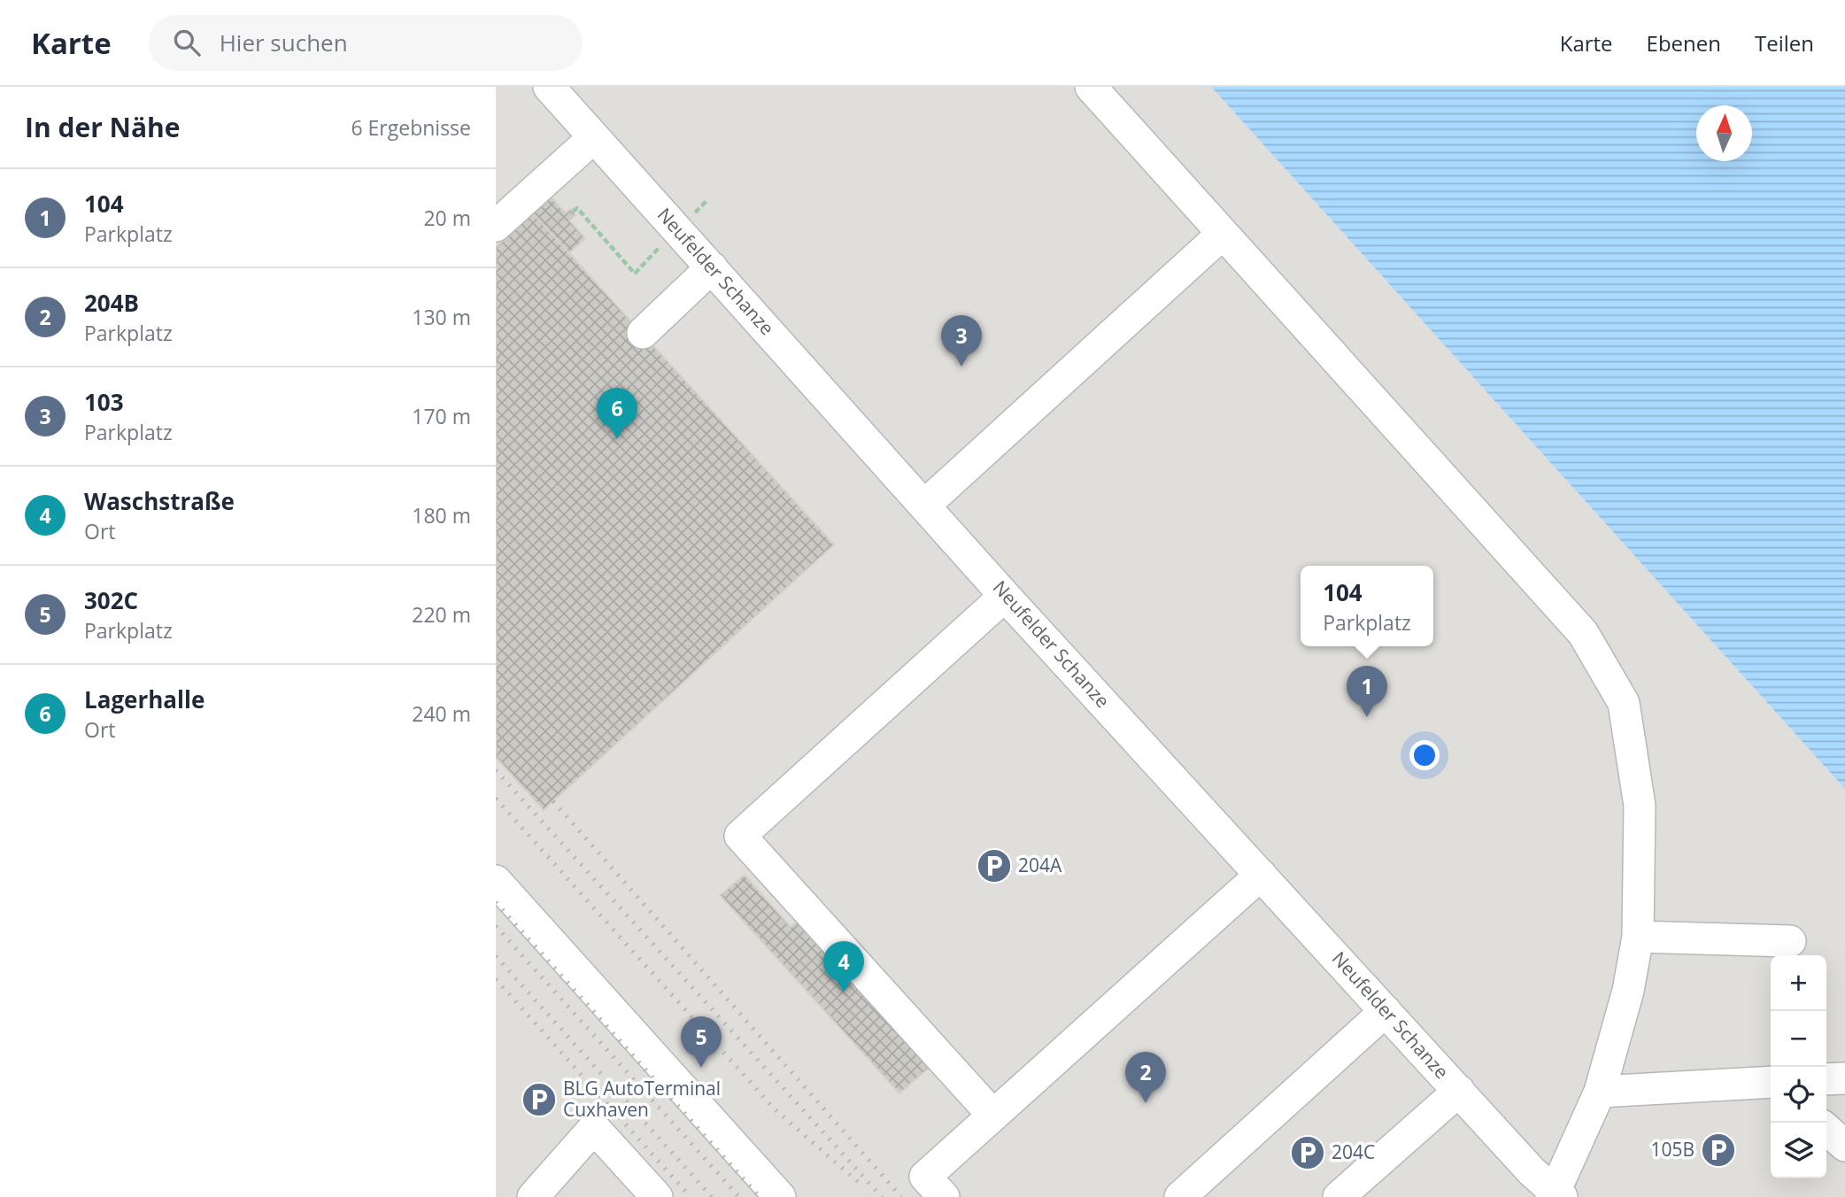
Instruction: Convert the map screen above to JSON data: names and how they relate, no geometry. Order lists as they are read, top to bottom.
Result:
{
  "streets": {
    "lane": ["Neufelder Schanze"]
  },
  "places": {
    "parking": [
      "204A",
      "BLG AutoTerminal Cuxhaven",
      "105B",
      "204C"
    ]
  },
  "north": "top",
  "page": {
    "header": "Karte",
    "search": "Hier suchen",
    "nav": ["Karte", "Ebenen", "Teilen"],
    "heading": ["In der Nähe", "6 Ergebnisse"],
    "list": [
      {
        "mark": "1",
        "name": "104",
        "note": "Parkplatz",
        "value": "20 m"
      },
      {
        "mark": "2",
        "name": "204B",
        "note": "Parkplatz",
        "value": "130 m"
      },
      {
        "mark": "3",
        "name": "103",
        "note": "Parkplatz",
        "value": "170 m"
      },
      {
        "mark": "4",
        "name": "Waschstraße",
        "note": "Ort",
        "value": "180 m"
      },
      {
        "mark": "5",
        "name": "302C",
        "note": "Parkplatz",
        "value": "220 m"
      },
      {
        "mark": "6",
        "name": "Lagerhalle",
        "note": "Ort",
        "value": "240 m"
      }
    ],
    "pins": [
      "3",
      "6",
      "1",
      "4",
      "5",
      "2"
    ],
    "popup": ["104", "Parkplatz"],
    "map_buttons": ["+", "−"]
  }
}
